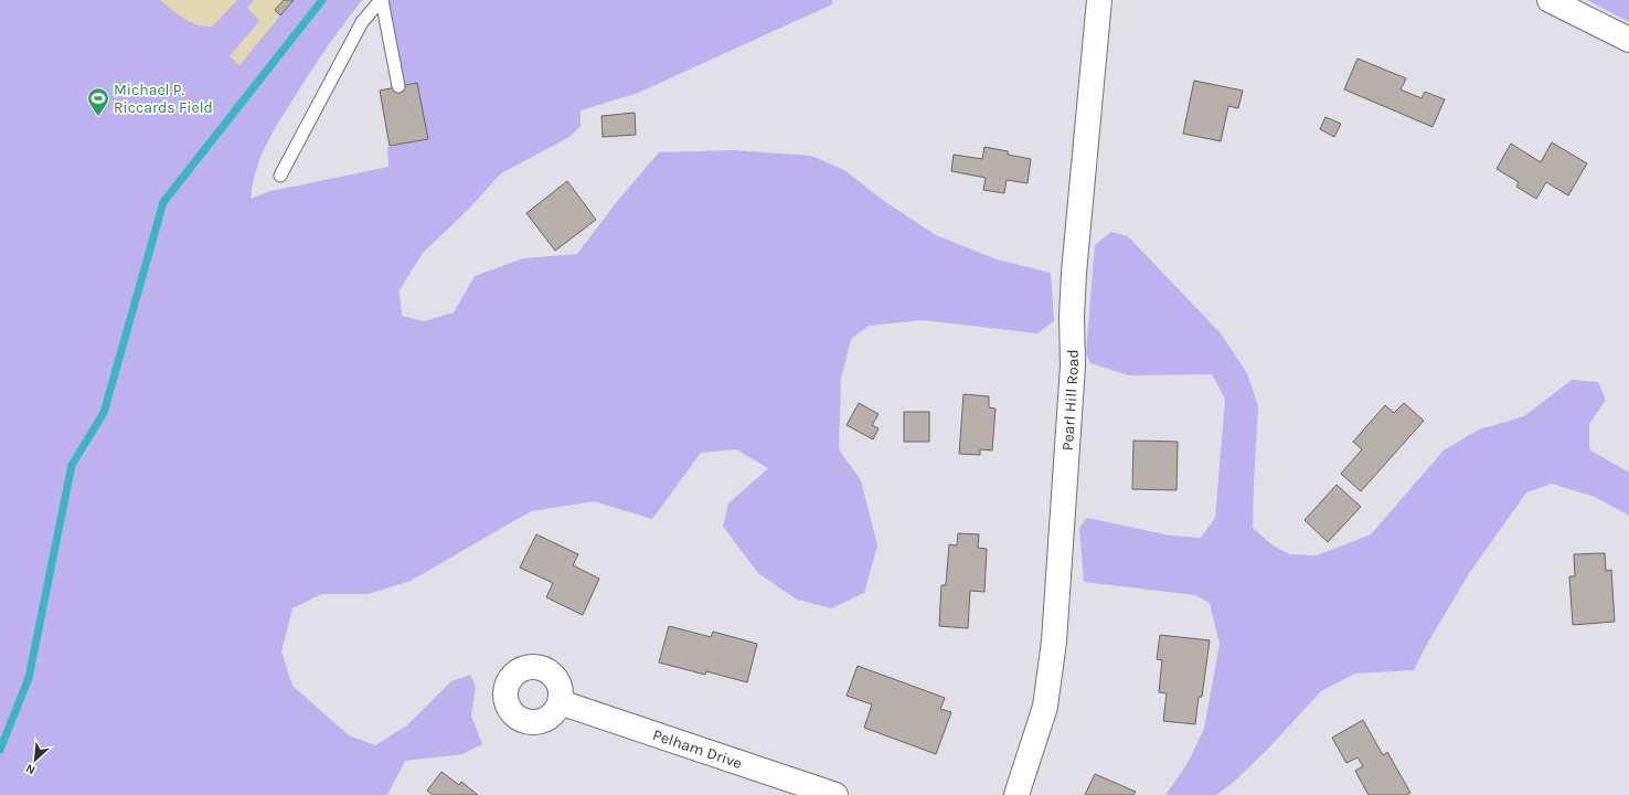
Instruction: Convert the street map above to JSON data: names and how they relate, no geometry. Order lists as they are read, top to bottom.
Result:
{
  "streets": {
    "street": ["Pearl Hill Road", "Pelham Drive"]
  },
  "places": {
    "sports": ["Michael P. Riccards Field"]
  },
  "north": "bottom left"
}
